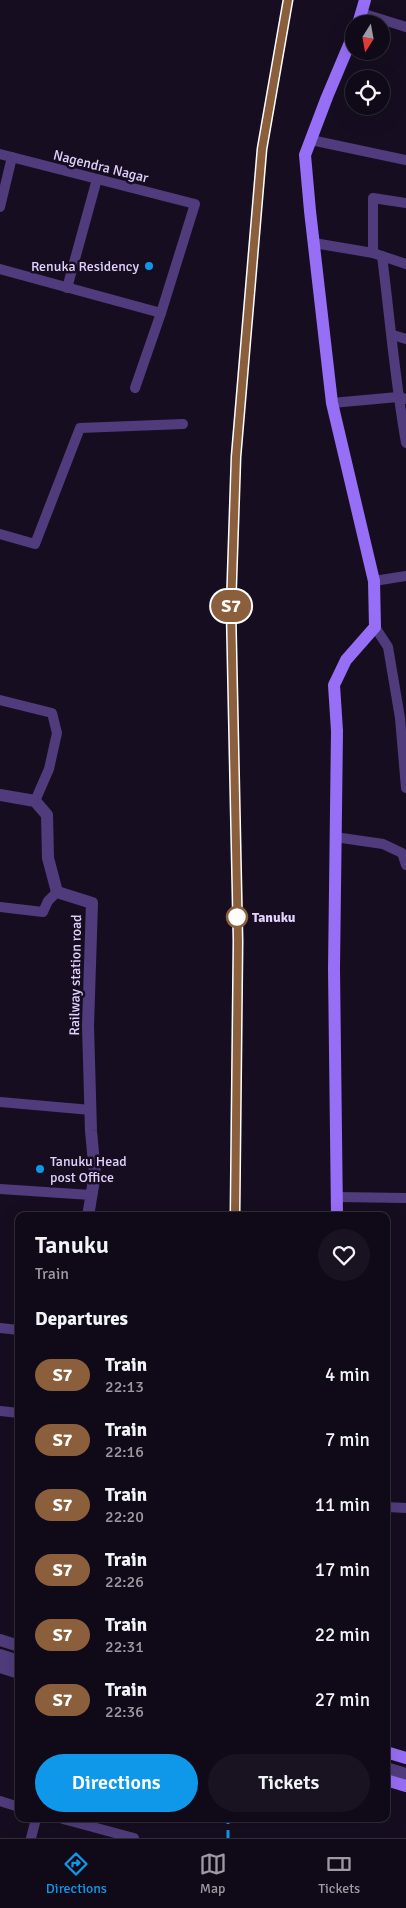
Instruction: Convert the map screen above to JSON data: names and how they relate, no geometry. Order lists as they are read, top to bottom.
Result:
{
  "streets": {
    "street": ["Nagendra Nagar", "Railway station road"]
  },
  "places": ["Renuka Residency", "Tanuku", "Tanuku Head post Office"],
  "north": "bottom",
  "page": {
    "on_map": "S7",
    "heading": [
      ["Tanuku", "Train"],
      "Departures"
    ],
    "list": [
      {
        "mark": "S7",
        "name": "Train",
        "note": "22:13",
        "value": "4 min"
      },
      {
        "mark": "S7",
        "name": "Train",
        "note": "22:16",
        "value": "7 min"
      },
      {
        "mark": "S7",
        "name": "Train",
        "note": "22:20",
        "value": "11 min"
      },
      {
        "mark": "S7",
        "name": "Train",
        "note": "22:26",
        "value": "17 min"
      },
      {
        "mark": "S7",
        "name": "Train",
        "note": "22:31",
        "value": "22 min"
      },
      {
        "mark": "S7",
        "name": "Train",
        "note": "22:36",
        "value": "27 min"
      }
    ],
    "buttons": ["Directions", "Tickets"],
    "tabs": ["Directions", "Map", "Tickets"]
  }
}
